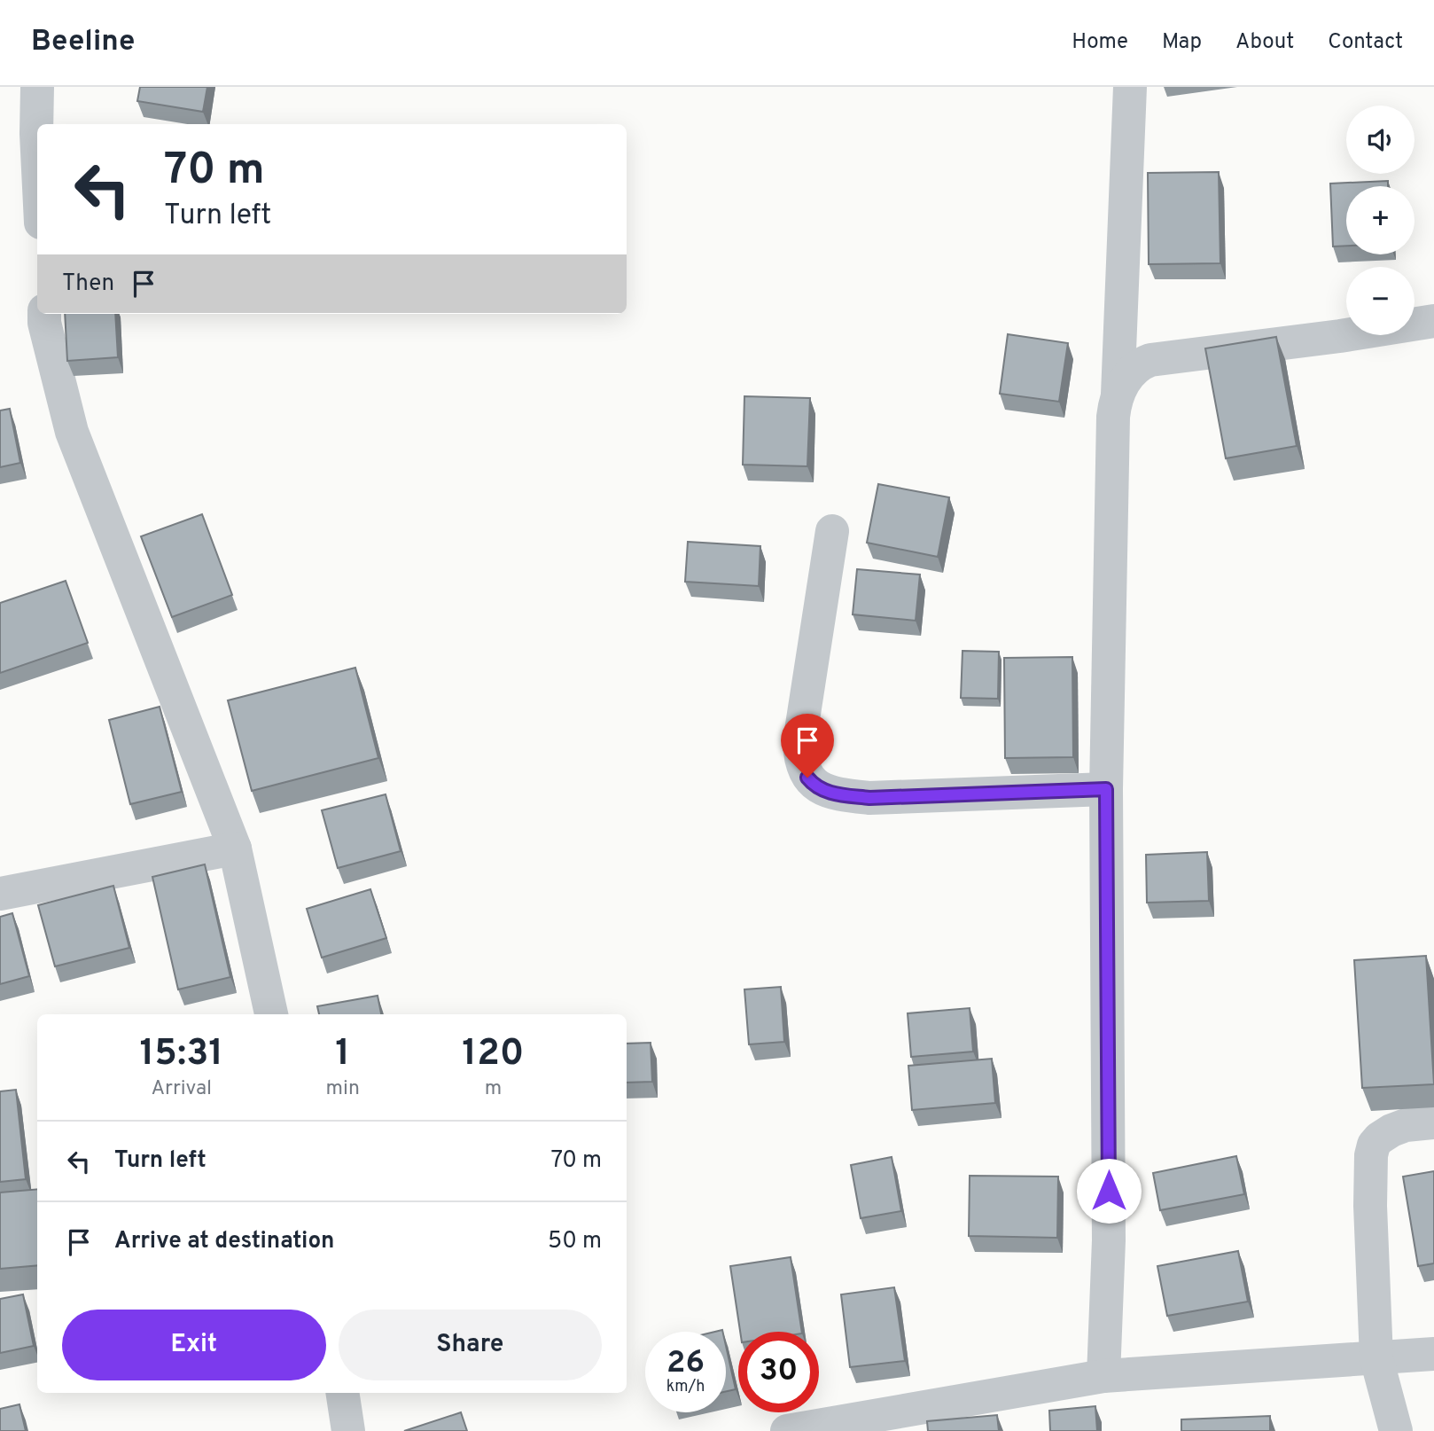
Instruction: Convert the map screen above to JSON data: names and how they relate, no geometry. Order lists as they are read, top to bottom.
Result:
{
  "page": {
    "header": "Beeline",
    "nav": [
      "Home",
      "Map",
      "About",
      "Contact"
    ],
    "map_buttons": ["+", "−"],
    "turn": ["70 m", "Turn left"],
    "then": "Then",
    "eta": [
      "15:31",
      "Arrival",
      "1",
      "min",
      "120",
      "m"
    ],
    "list": [
      {
        "name": "Turn left",
        "value": "70 m"
      },
      {
        "name": "Arrive at destination",
        "value": "50 m"
      }
    ],
    "buttons": ["Exit", "Share"],
    "speed": "26 km/h",
    "limit": "30"
  }
}
